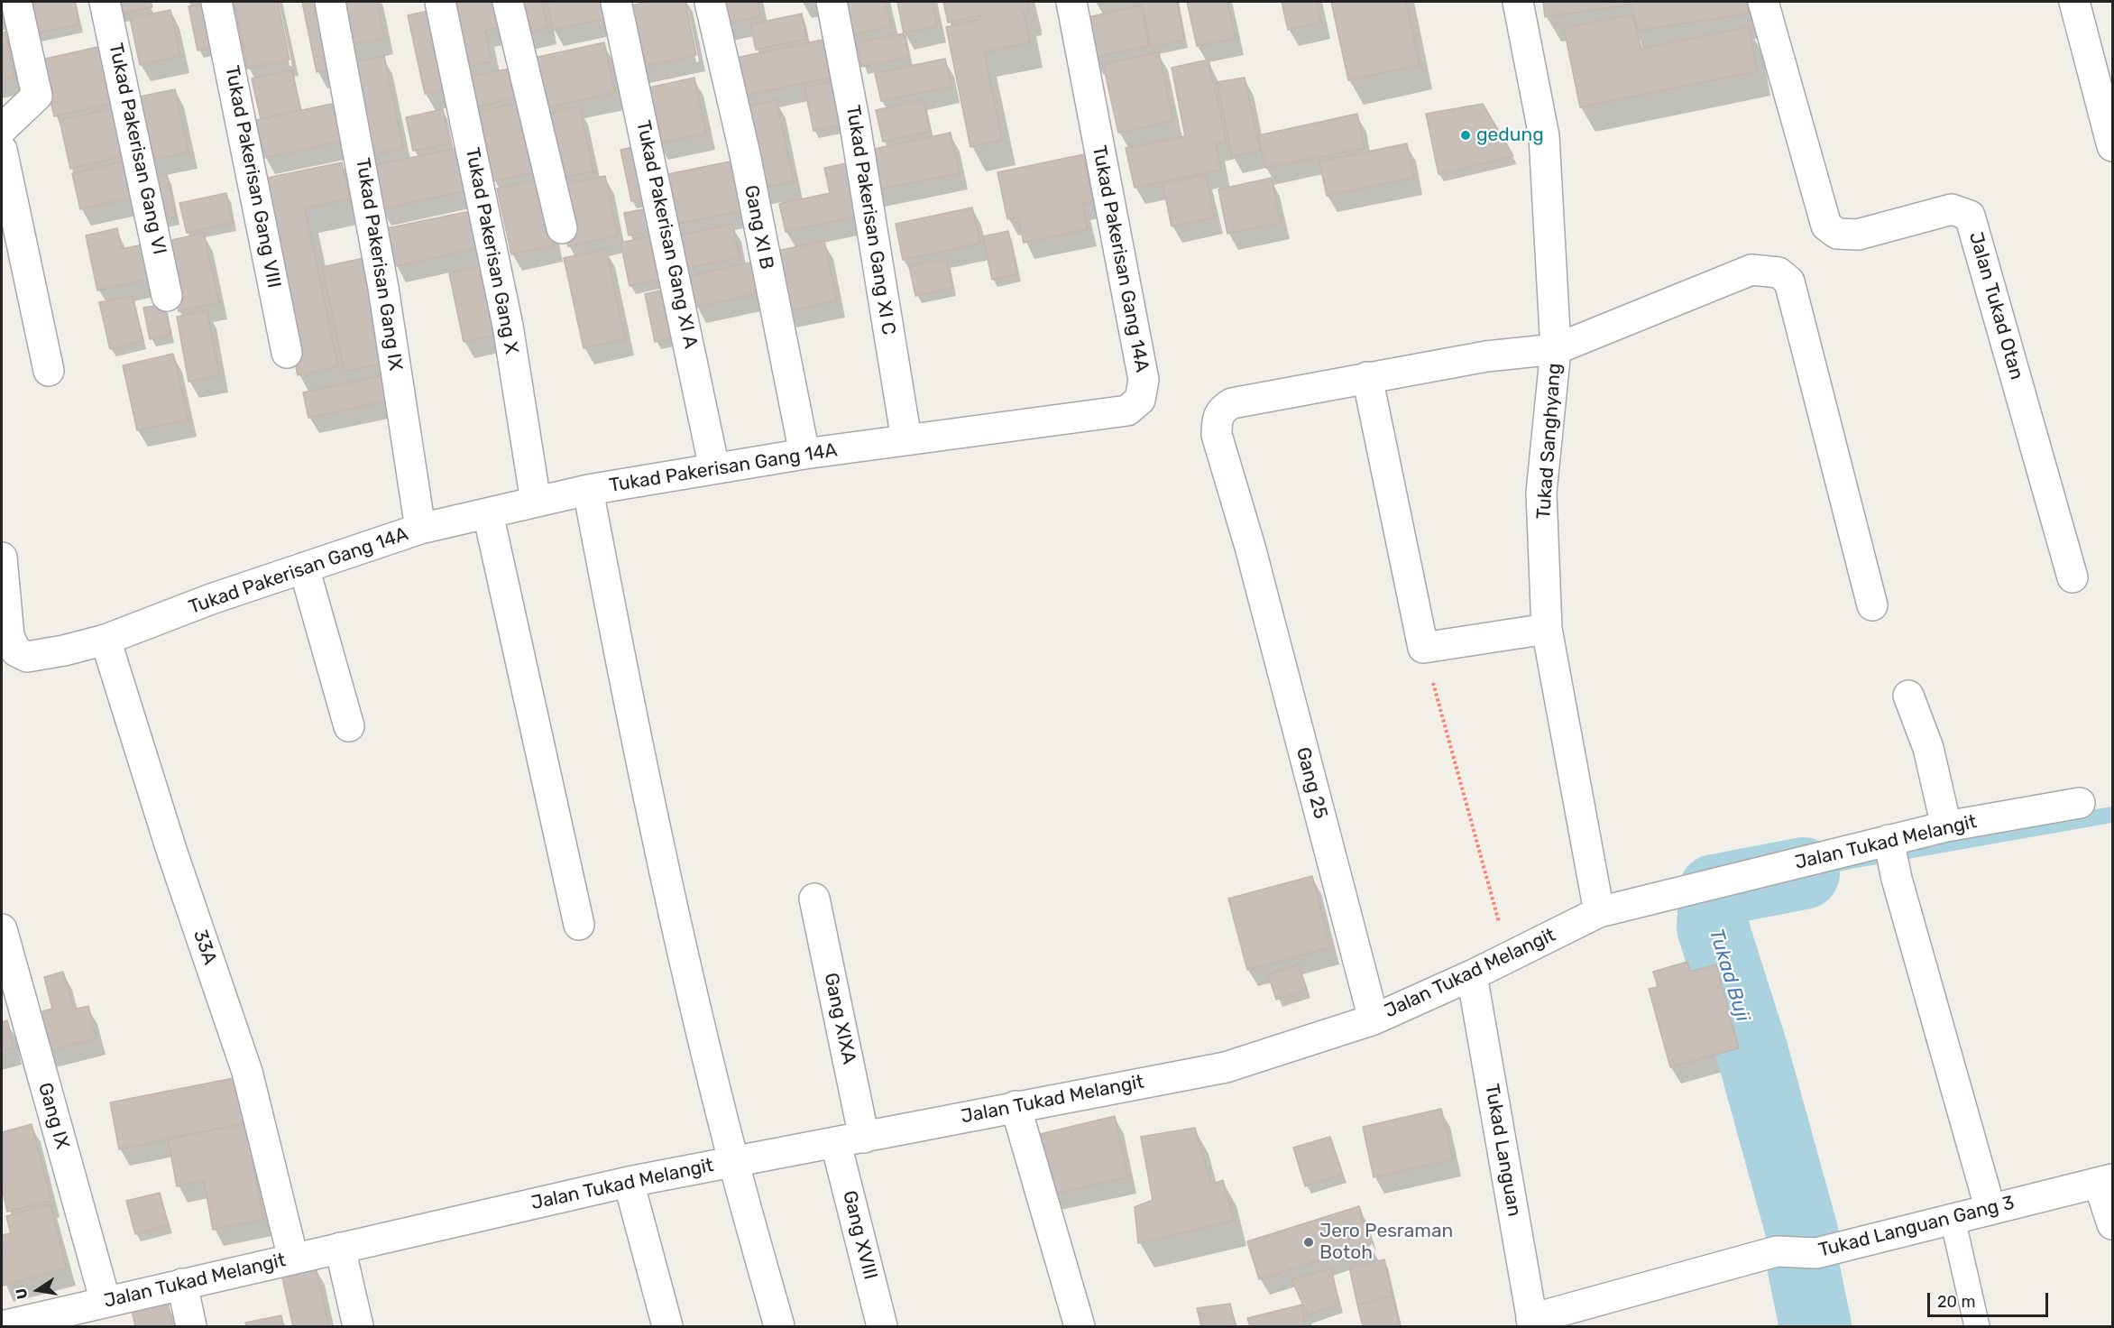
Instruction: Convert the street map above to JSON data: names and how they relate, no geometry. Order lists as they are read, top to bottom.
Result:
{
  "streets": {
    "street": [
      "Tukad Pakerisan Gang VI",
      "Tukad Pakerisan Gang VIII",
      "Tukad Pakerisan Gang XI C",
      "Gang XI B",
      "Tukad Pakerisan Gang XI A",
      "Tukad Pakerisan Gang X",
      "Tukad Pakerisan Gang 14A",
      "Tukad Pakerisan Gang IX",
      "Jalan Tukad Otan",
      "Tukad Sanghyang",
      "Gang 25",
      "Jalan Tukad Melangit",
      "33A",
      "Gang XIXA",
      "Gang IX",
      "Tukad Languan",
      "Tukad Languan Gang 3",
      "Gang XVIII"
    ]
  },
  "crossings": [
    ["Tukad Pakerisan Gang XI C", "Tukad Pakerisan Gang 14A"],
    ["Gang XI B", "Tukad Pakerisan Gang 14A"],
    ["Tukad Pakerisan Gang XI A", "Tukad Pakerisan Gang 14A"],
    ["Tukad Pakerisan Gang X", "Tukad Pakerisan Gang 14A"],
    ["Tukad Pakerisan Gang 14A", "Tukad Pakerisan Gang IX"],
    ["Tukad Pakerisan Gang 14A", "33A"],
    ["Tukad Sanghyang", "Jalan Tukad Melangit"],
    ["Gang 25", "Jalan Tukad Melangit"],
    ["Jalan Tukad Melangit", "33A"],
    ["Jalan Tukad Melangit", "Gang XIXA"],
    ["Jalan Tukad Melangit", "Gang IX"],
    ["Jalan Tukad Melangit", "Tukad Languan"],
    ["Jalan Tukad Melangit", "Gang XVIII"],
    ["Gang XIXA", "Gang XVIII"],
    ["Tukad Languan", "Tukad Languan Gang 3"]
  ],
  "water": ["Tukad Buji"],
  "places": ["gedung", "Jero Pesraman Botoh"],
  "scale_bar": "20 m",
  "north": "left"
}
